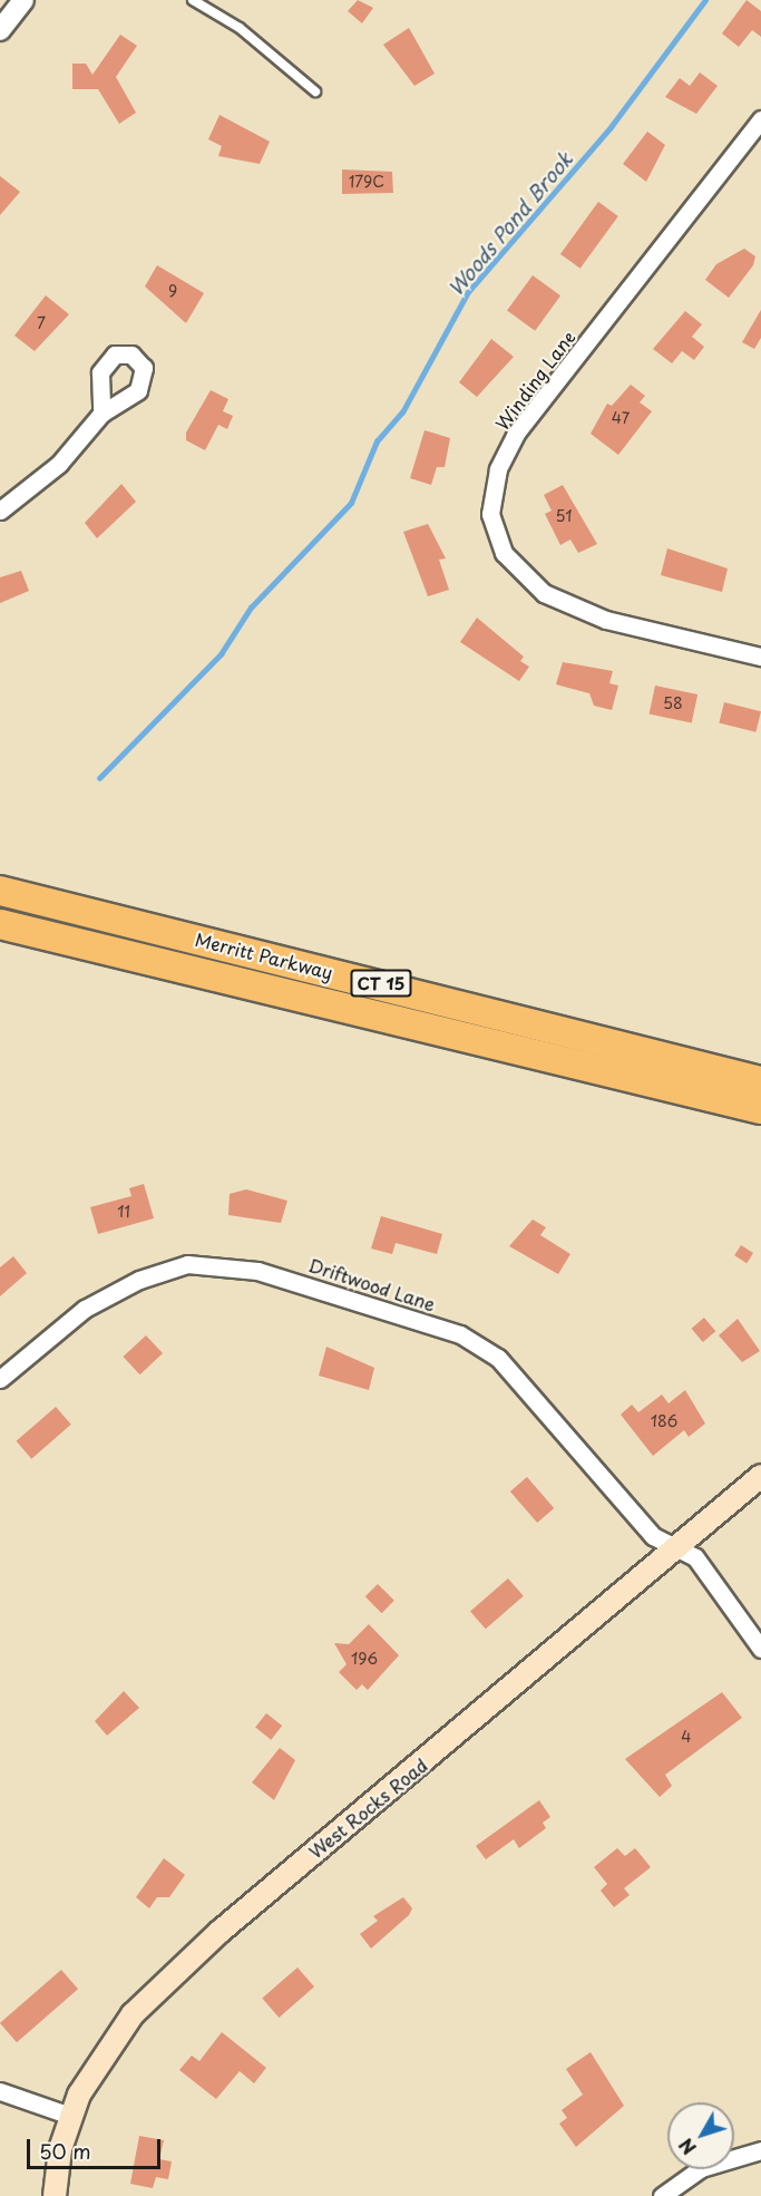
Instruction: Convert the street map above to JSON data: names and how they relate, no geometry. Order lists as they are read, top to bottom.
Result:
{
  "streets": {
    "highway": ["Merritt Parkway", "CT 15"],
    "main road": ["West Rocks Road"],
    "street": ["Winding Lane", "Driftwood Lane"]
  },
  "crossings": [
    ["Driftwood Lane", "West Rocks Road"]
  ],
  "water": ["Woods Pond Brook"],
  "house_numbers": [
    "179C",
    "9",
    "7",
    "47",
    "51",
    "58",
    "11",
    "186",
    "196",
    "4"
  ],
  "scale_bar": "50 m",
  "north": "bottom left"
}
